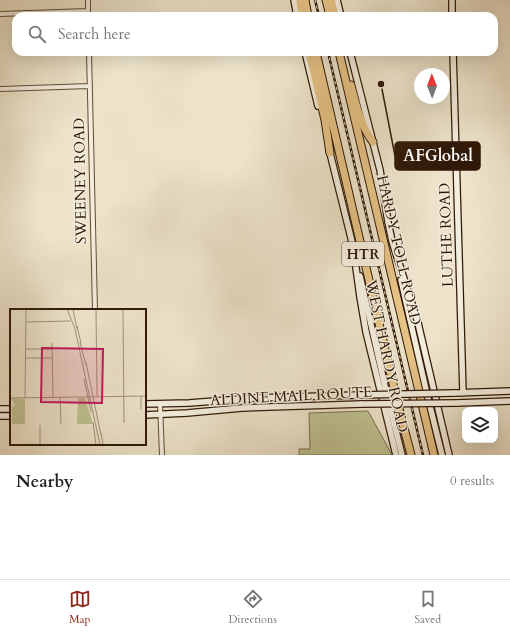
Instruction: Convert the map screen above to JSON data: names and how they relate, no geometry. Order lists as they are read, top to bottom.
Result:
{
  "streets": {
    "highway": ["HARDY TOLL ROAD", "HTR"],
    "main road": ["LUTHE ROAD", "WEST HARDY ROAD", "ALDINE MAIL ROUTE"],
    "street": ["SWEENEY ROAD"]
  },
  "crossings": [
    ["LUTHE ROAD", "ALDINE MAIL ROUTE"]
  ],
  "places": ["AFGlobal"],
  "north": "top",
  "page": {
    "search": "Search here",
    "heading": ["Nearby", "0 results"],
    "nav": ["Map", "Directions", "Saved"]
  }
}
